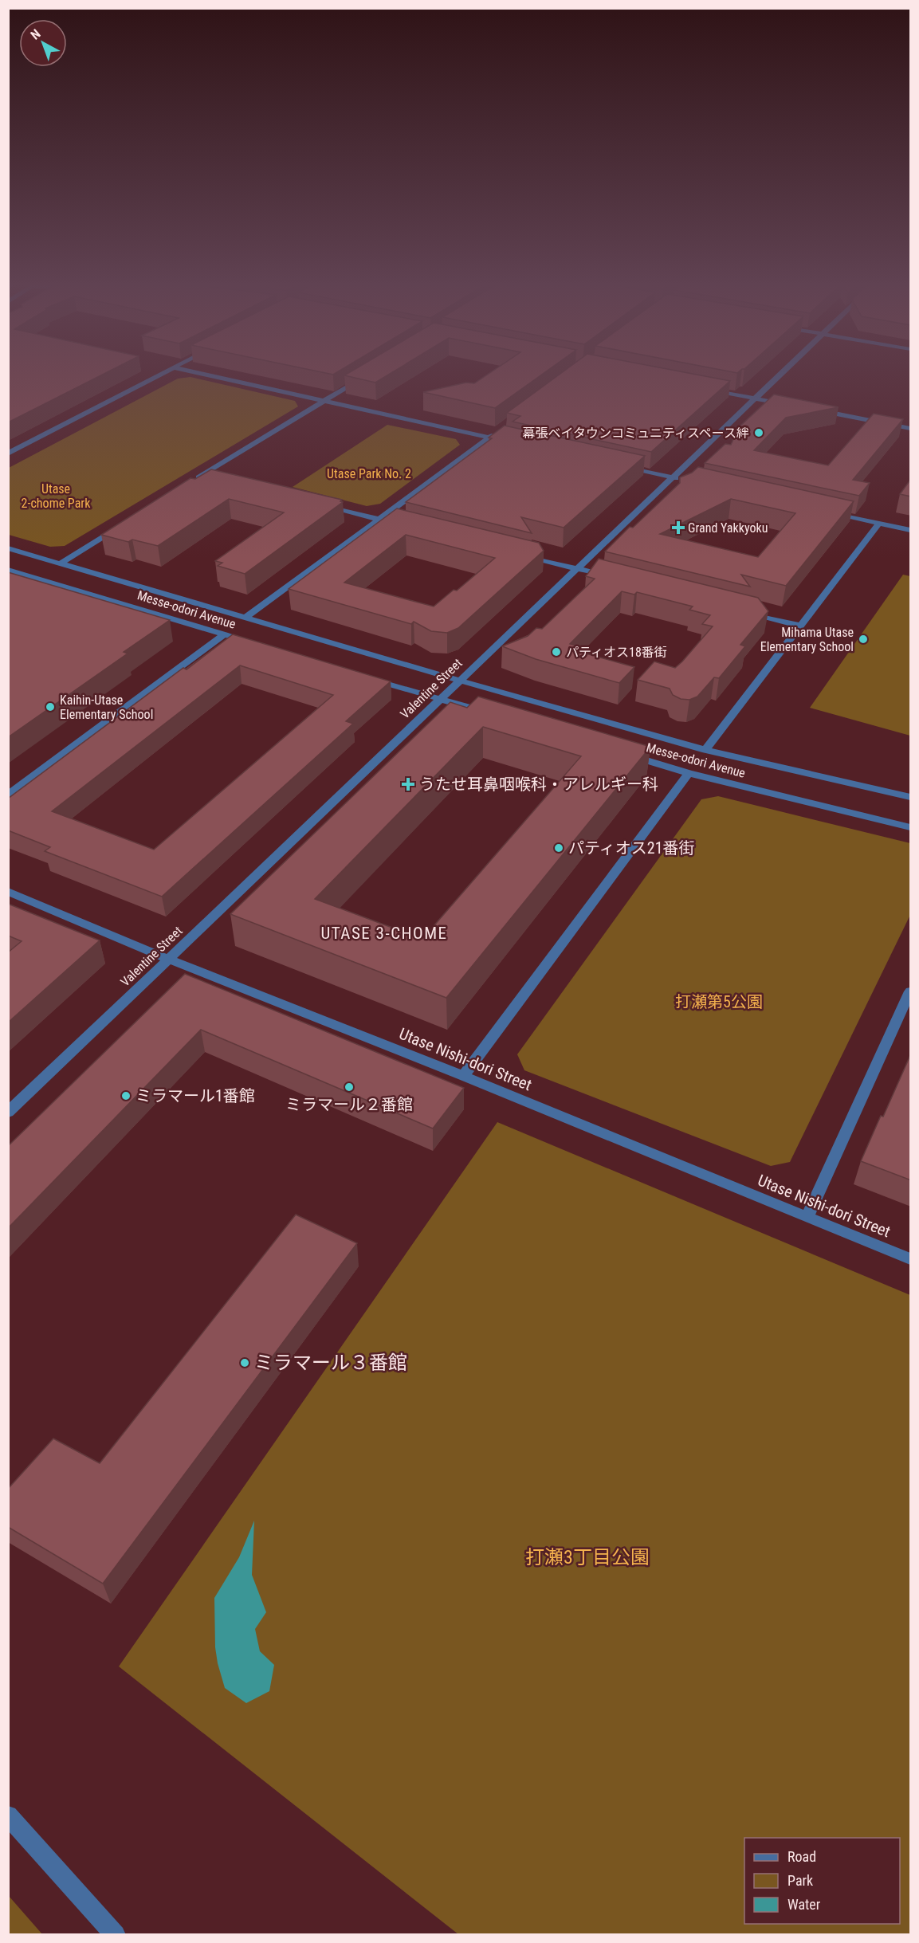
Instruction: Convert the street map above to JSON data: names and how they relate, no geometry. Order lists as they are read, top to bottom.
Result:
{
  "streets": {
    "street": ["Messe-odori Avenue", "Valentine Street", "Utase Nishi-dori Street"]
  },
  "crossings": [
    ["Messe-odori Avenue", "Valentine Street"],
    ["Valentine Street", "Utase Nishi-dori Street"]
  ],
  "districts": ["UTASE 3-CHOME"],
  "parks": [
    "Utase Park No. 2",
    "Utase 2-chome Park",
    "打瀬第5公園",
    "打瀬3丁目公園"
  ],
  "places": {
    "other": [
      "幕張ベイタウンコミュニティスペース絆",
      "Mihama Utase Elementary School",
      "パティオス18番街",
      "Kaihin-Utase Elementary School",
      "パティオス21番街",
      "ミラマール２番館",
      "ミラマール1番館",
      "ミラマール３番館"
    ],
    "health": ["Grand Yakkyoku", "うたせ耳鼻咽喉科・アレルギー科"]
  },
  "legend": ["Road", "Park", "Water"],
  "north": "top left"
}
